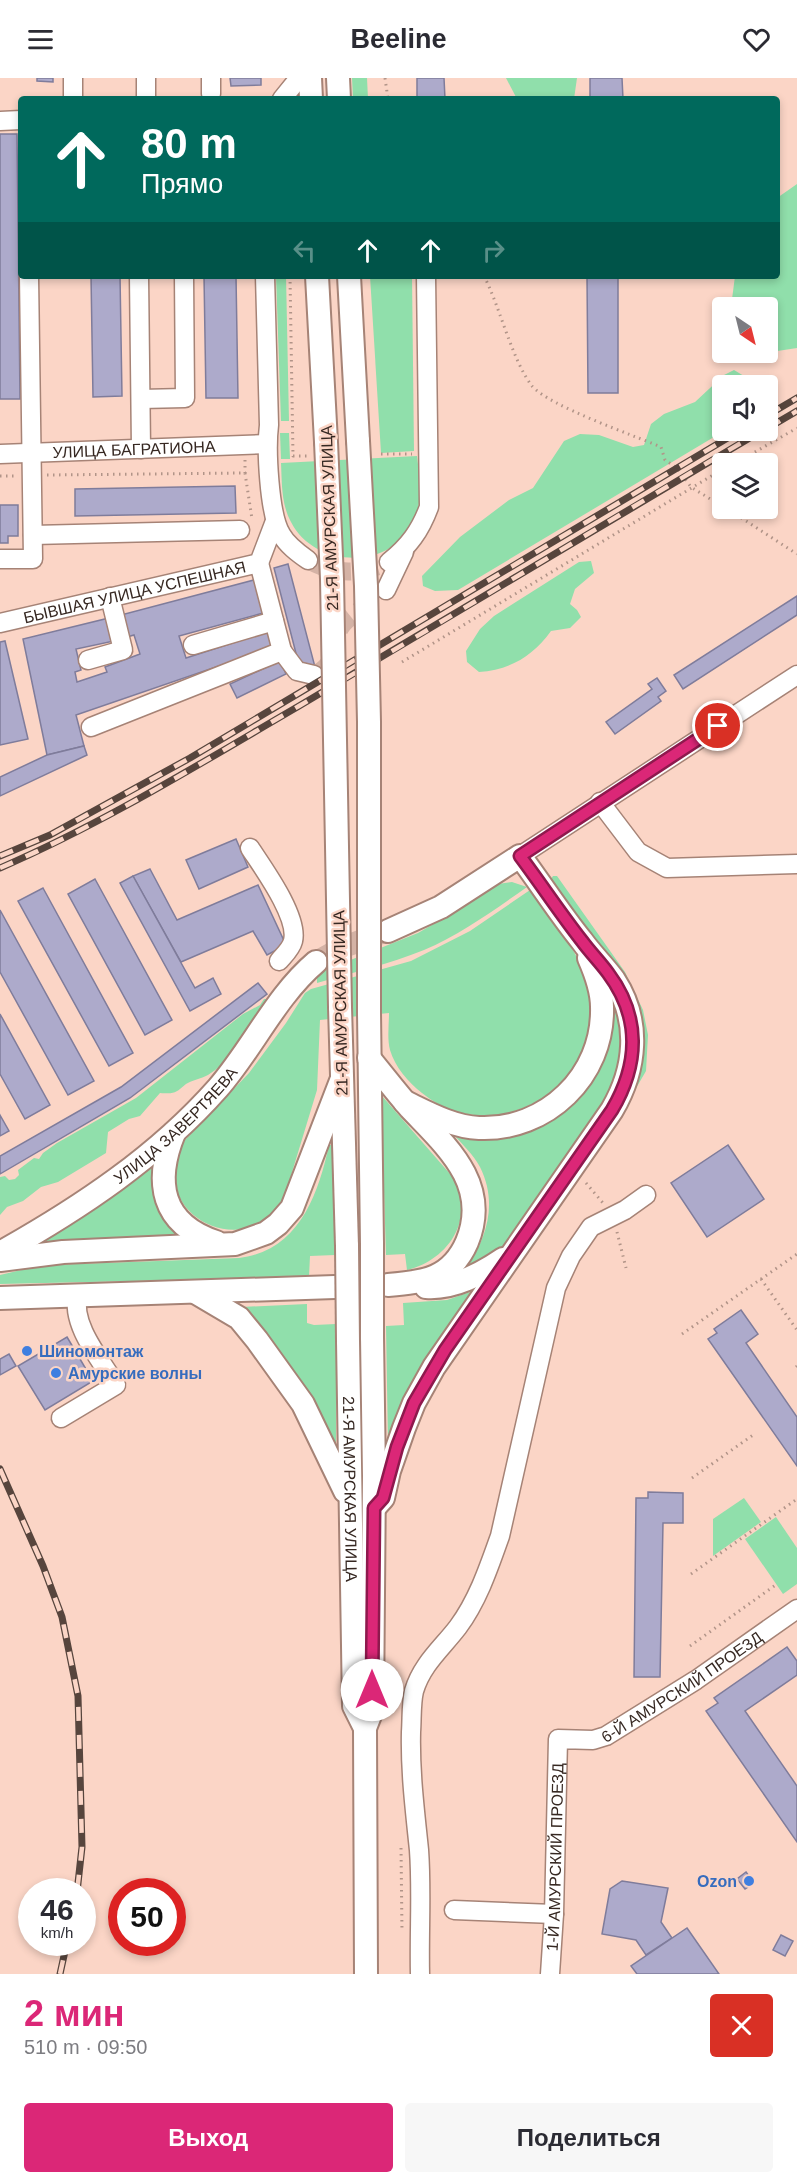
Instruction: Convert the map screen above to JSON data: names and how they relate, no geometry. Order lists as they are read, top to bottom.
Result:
{
  "streets": {
    "main road": ["21-Я АМУРСКАЯ УЛИЦА", "УЛИЦА ЗАВЕРТЯЕВА"],
    "street": [
      "УЛИЦА БАГРАТИОНА",
      "БЫВШАЯ УЛИЦА УСПЕШНАЯ",
      "6-Й АМУРСКИЙ ПРОЕЗД",
      "1-Й АМУРСКИЙ ПРОЕЗД"
    ]
  },
  "crossings": [
    ["6-Й АМУРСКИЙ ПРОЕЗД", "1-Й АМУРСКИЙ ПРОЕЗД"]
  ],
  "places": ["Шиномонтаж", "Амурские волны", "Ozon"],
  "north": "bottom right",
  "page": {
    "header": "Beeline",
    "turn": ["80 m", "Прямо"],
    "speed": "46 km/h",
    "limit": "50",
    "heading": ["2 мин", "510 m · 09:50"],
    "buttons": ["Выход", "Поделиться"]
  }
}
